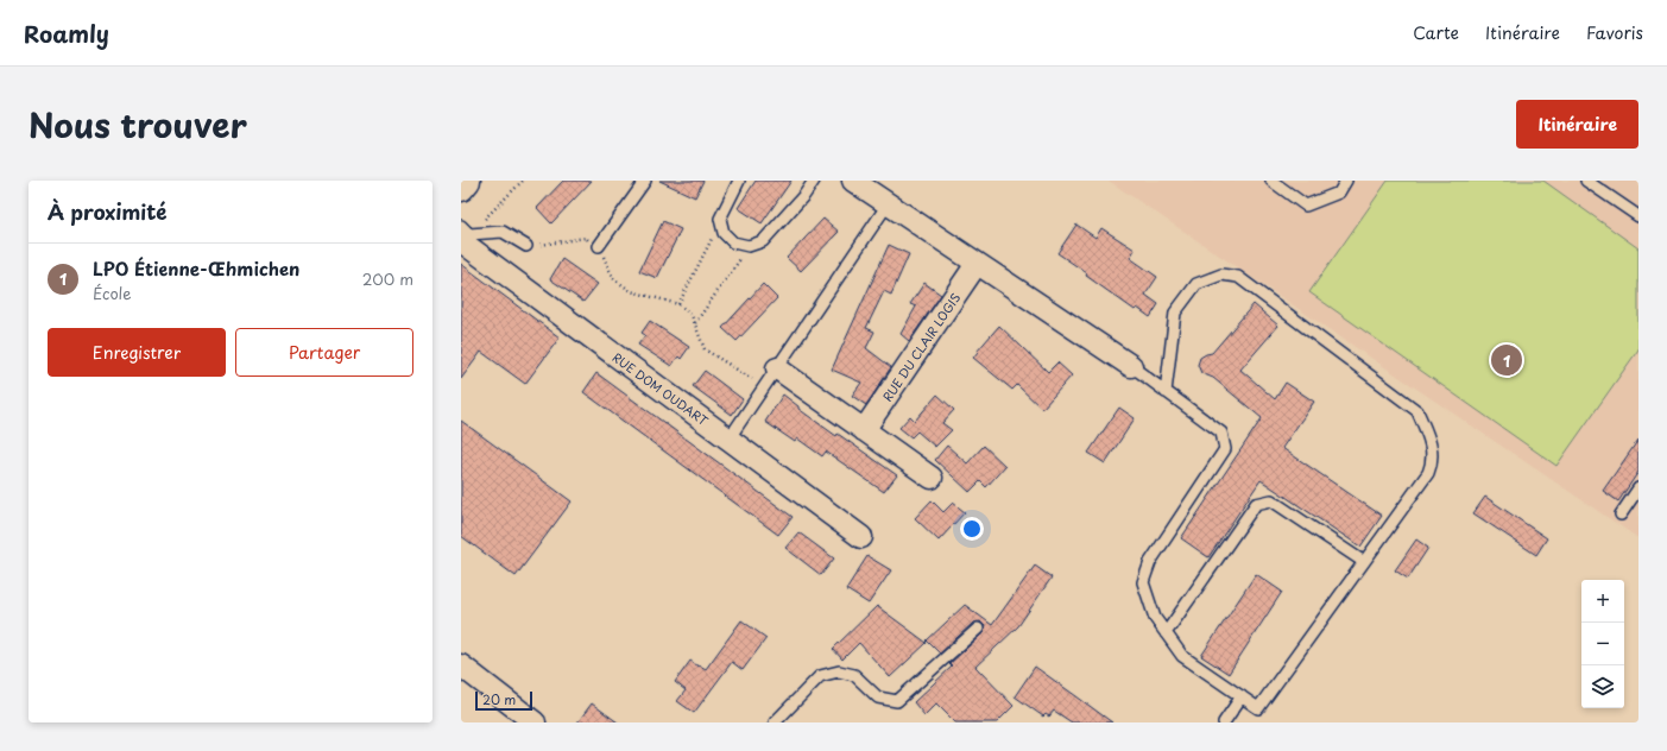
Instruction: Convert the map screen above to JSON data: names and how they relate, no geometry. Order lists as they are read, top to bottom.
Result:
{
  "streets": {
    "street": ["RUE DU CLAIR LOGIS", "RUE DOM OUDART"]
  },
  "scale_bar": "20 m",
  "page": {
    "header": "Roamly",
    "nav": ["Carte", "Itinéraire", "Favoris"],
    "title": "Nous trouver",
    "buttons": [
      "Itinéraire",
      ["Enregistrer", "Partager"]
    ],
    "heading": "À proximité",
    "list": [
      {
        "mark": "1",
        "name": "LPO Étienne-Œhmichen",
        "note": "École",
        "value": "200 m"
      }
    ],
    "pins": "1",
    "map_buttons": ["+", "−"],
    "scale": "20 m"
  }
}
